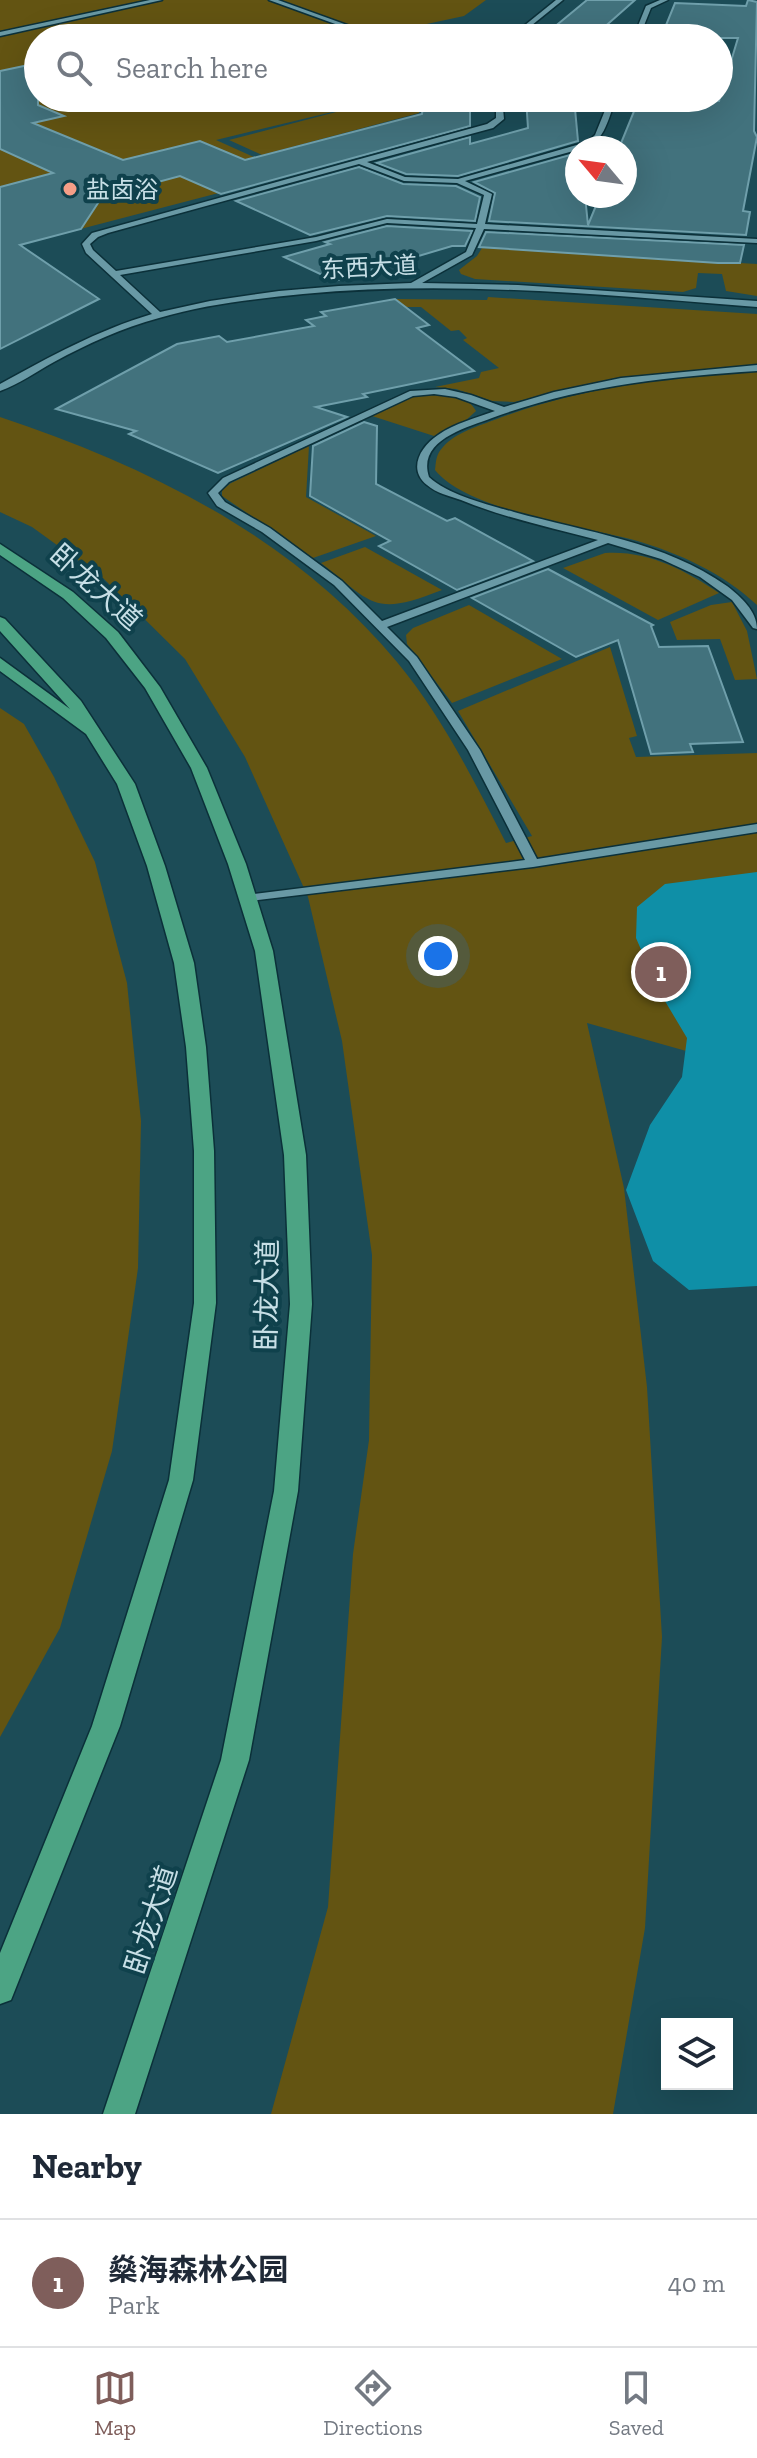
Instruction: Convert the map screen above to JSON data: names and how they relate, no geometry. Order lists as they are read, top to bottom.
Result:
{
  "streets": {
    "main road": ["卧龙大道"],
    "street": ["东西大道"]
  },
  "places": ["盐卤浴"],
  "north": "top left",
  "page": {
    "search": "Search here",
    "pins": "1",
    "heading": "Nearby",
    "list": [
      {
        "mark": "1",
        "name": "燊海森林公园",
        "note": "Park",
        "value": "40 m"
      }
    ],
    "nav": ["Map", "Directions", "Saved"]
  }
}
